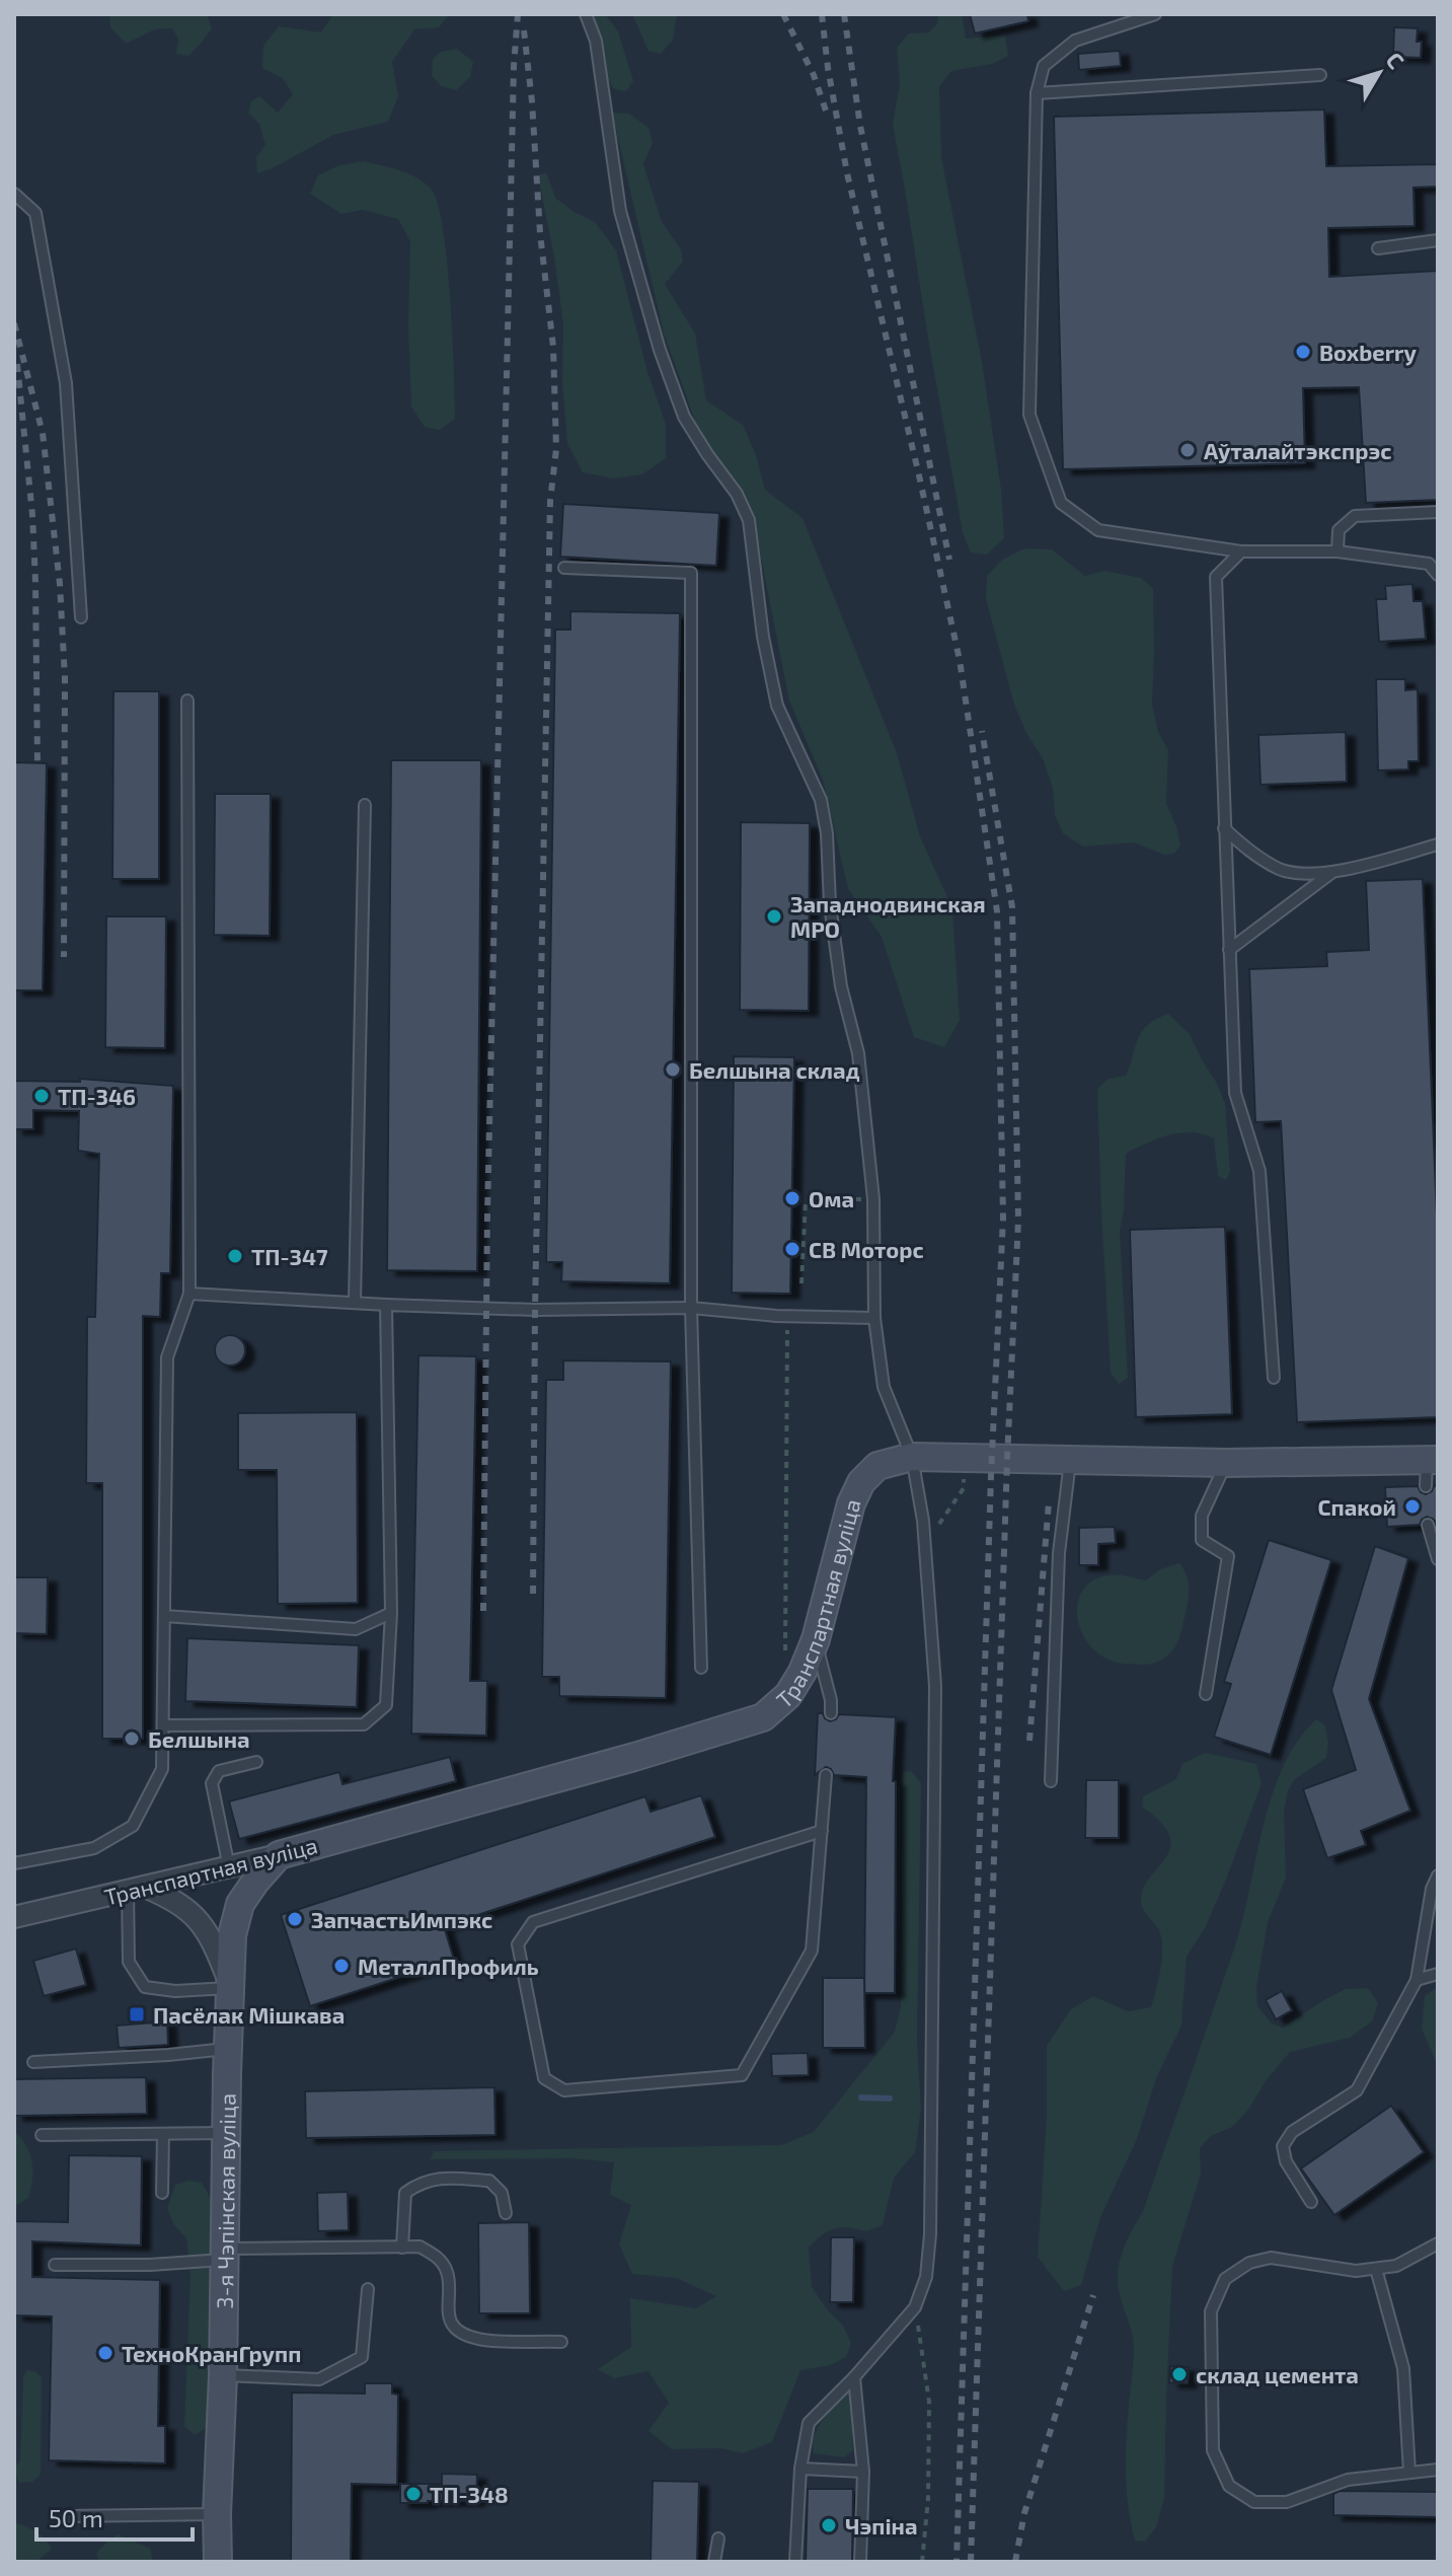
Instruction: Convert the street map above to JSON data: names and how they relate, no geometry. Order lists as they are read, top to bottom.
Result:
{
  "streets": {
    "main road": ["Транспартная вуліца", "3-я Чэпінская вуліца"]
  },
  "crossings": [
    ["Транспартная вуліца", "3-я Чэпінская вуліца"]
  ],
  "places": {
    "other": [
      "Boxberry",
      "Аўталайтэкспрэс",
      "Западнодвинская МРО",
      "Белшына склад",
      "ТП-346",
      "Ома",
      "СВ Моторс",
      "ТП-347",
      "Спакой",
      "Белшына",
      "ЗапчастьИмпэкс",
      "МеталлПрофиль",
      "ТехноКранГрупп",
      "склад цемента",
      "ТП-348",
      "Чэпіна"
    ],
    "transit": ["Пасёлак Мішкава"]
  },
  "scale_bar": "50 m",
  "north": "top right"
}
